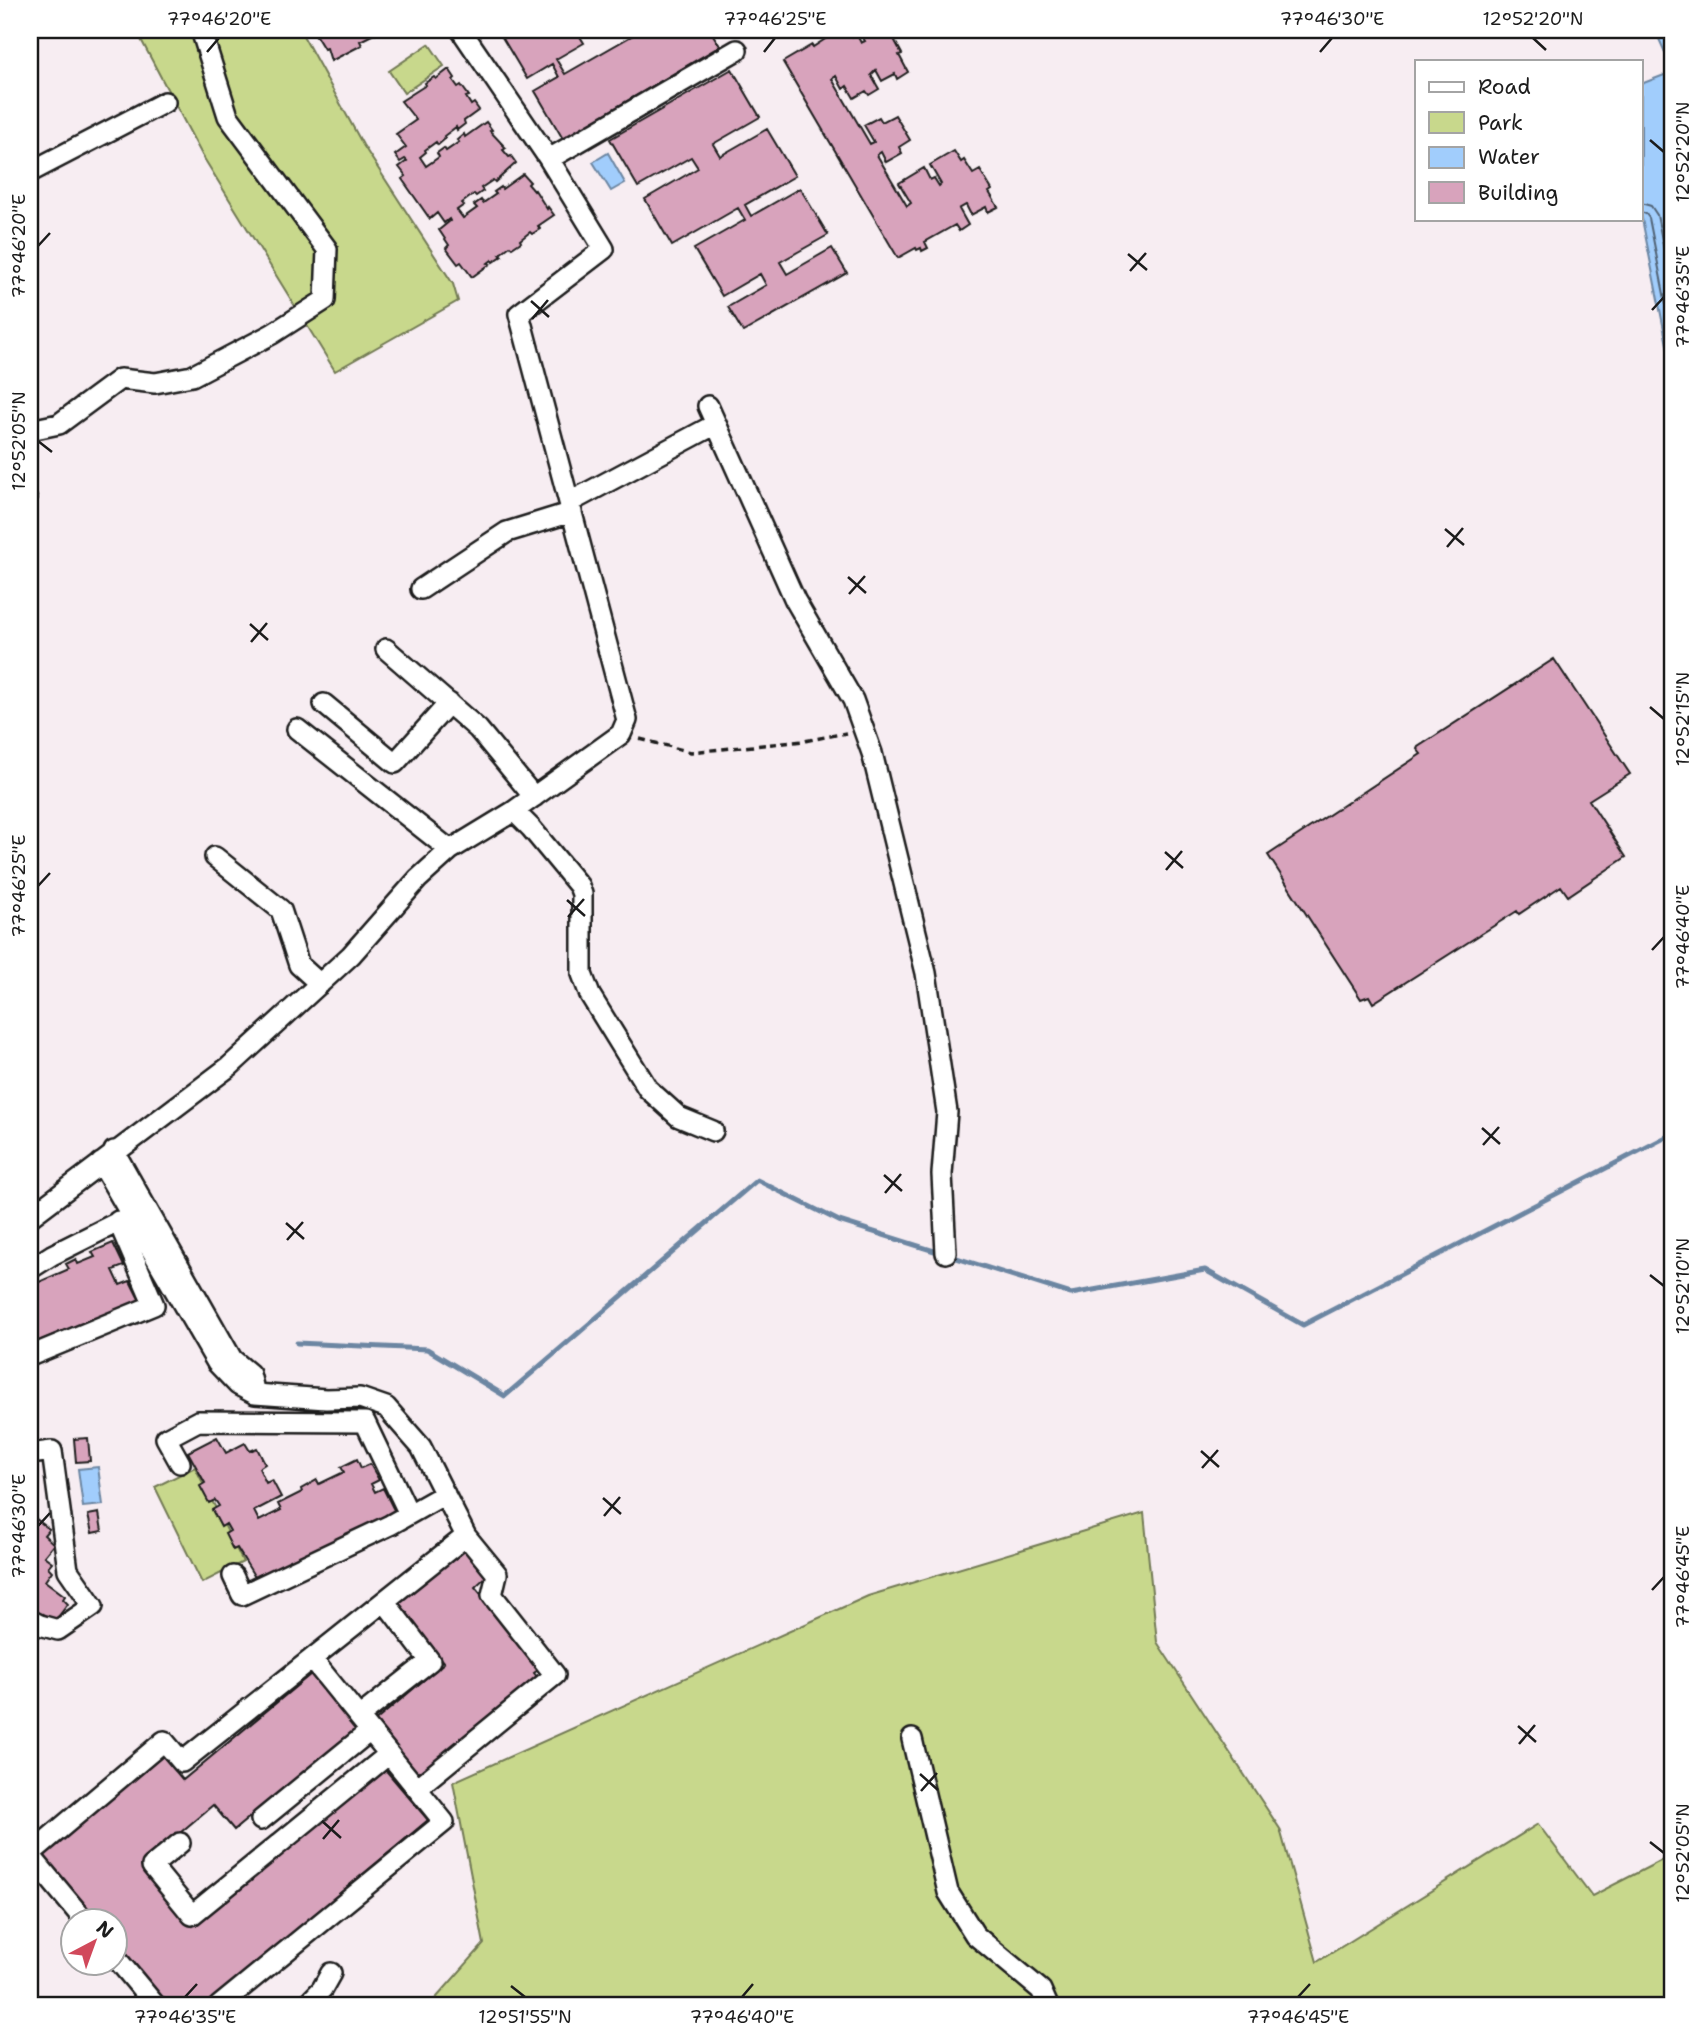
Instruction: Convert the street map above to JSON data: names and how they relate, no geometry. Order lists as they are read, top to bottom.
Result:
{
  "legend": [
    "Road",
    "Park",
    "Water",
    "Building"
  ],
  "north": "top right",
  "coordinates": [
    "77°46'20\"E",
    "77°46'25\"E",
    "77°46'30\"E",
    "12°52'20\"N",
    "77°46'35\"E",
    "12°52'05\"N",
    "12°52'15\"N",
    "77°46'40\"E",
    "12°52'10\"N",
    "77°46'45\"E",
    "12°51'55\"N"
  ]
}
